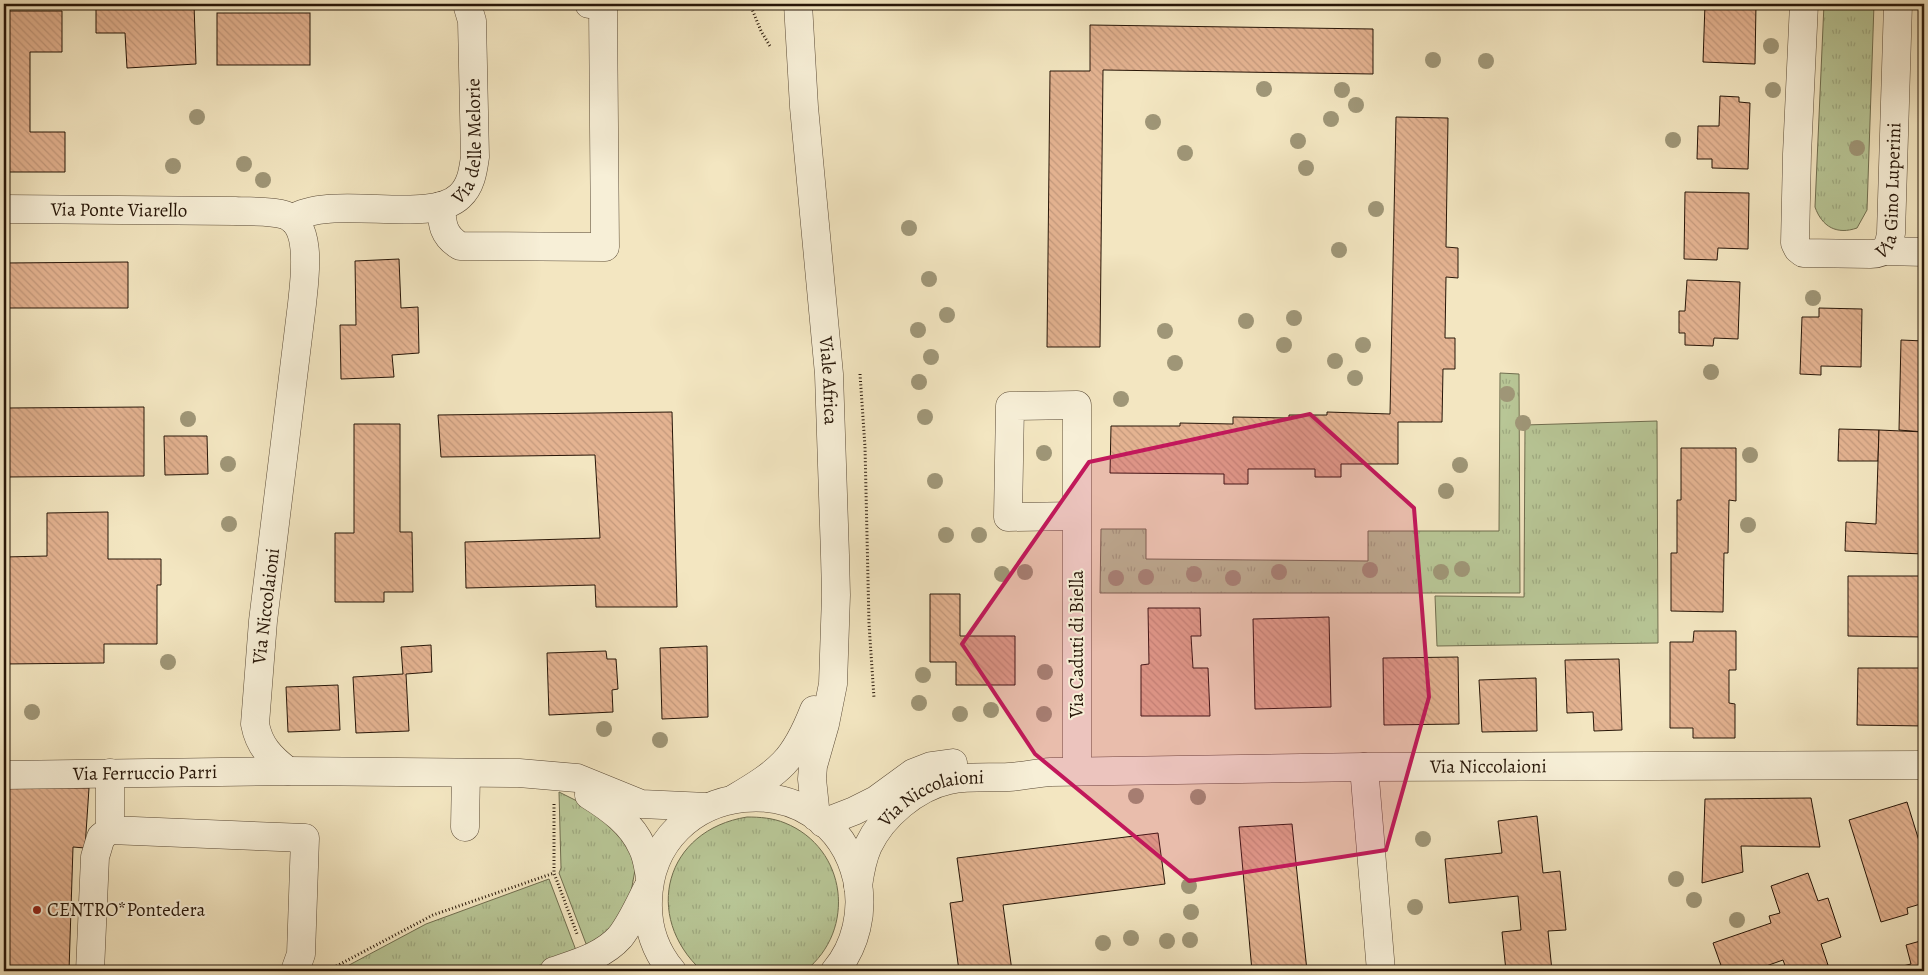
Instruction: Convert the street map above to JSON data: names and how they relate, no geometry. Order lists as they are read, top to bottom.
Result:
{
  "streets": {
    "street": [
      "Via delle Melorie",
      "Via Gino Luperini",
      "Via Ponte Viarello",
      "Viale Africa",
      "Via Niccolaioni",
      "Via Caduti di Biella",
      "Via Ferruccio Parri"
    ]
  },
  "crossings": [
    ["Via delle Melorie", "Via Ponte Viarello"],
    ["Via delle Melorie", "Via Niccolaioni"],
    ["Via Ponte Viarello", "Via Niccolaioni"],
    ["Viale Africa", "Via Niccolaioni"],
    ["Via Niccolaioni", "Via Caduti di Biella"],
    ["Via Niccolaioni", "Via Ferruccio Parri"]
  ],
  "places": ["CENTRO*Pontedera"]
}
